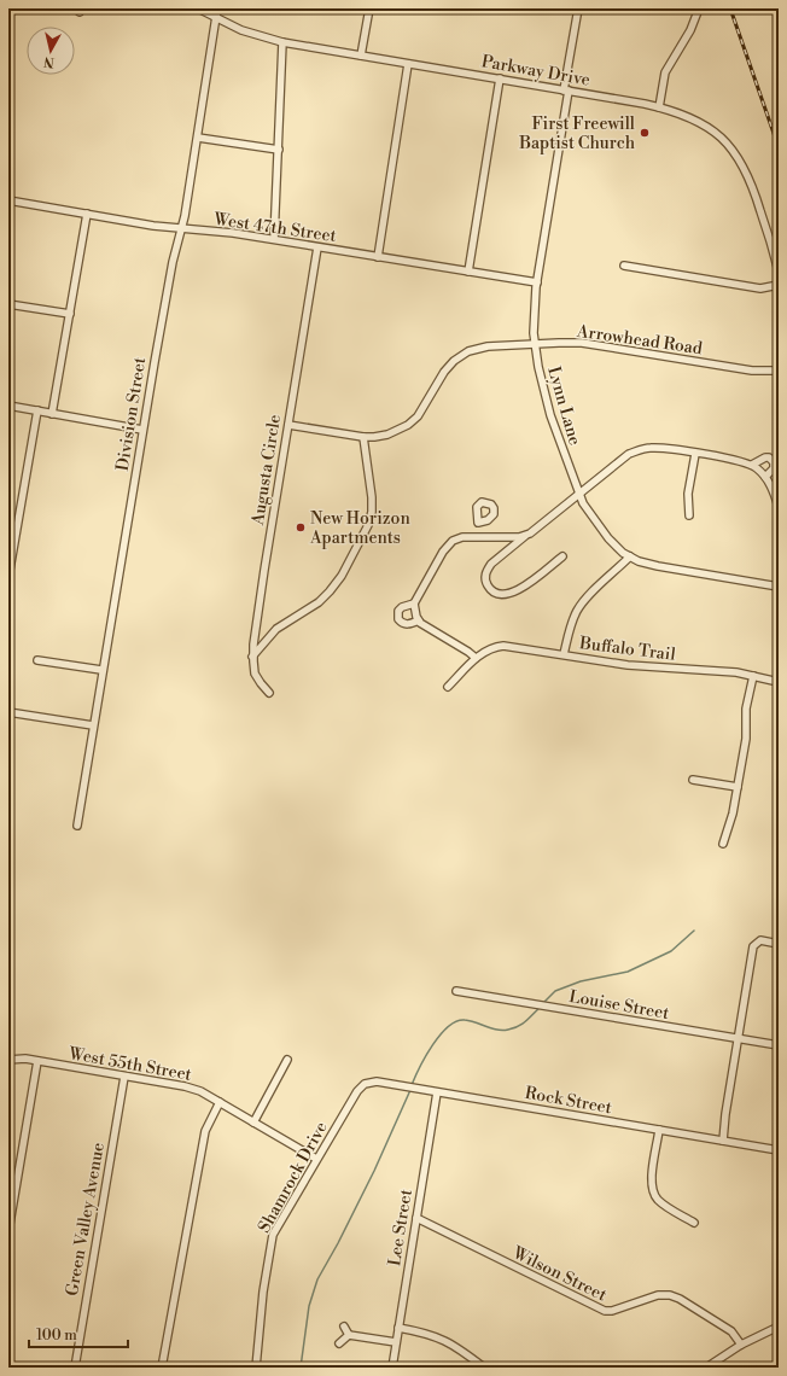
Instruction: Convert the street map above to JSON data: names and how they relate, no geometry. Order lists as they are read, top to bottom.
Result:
{
  "streets": {
    "street": [
      "Parkway Drive",
      "West 47th Street",
      "Arrowhead Road",
      "Lynn Lane",
      "Division Street",
      "Augusta Circle",
      "Buffalo Trail",
      "Louise Street",
      "West 55th Street",
      "Rock Street",
      "Shamrock Drive",
      "Green Valley Avenue",
      "Lee Street",
      "Wilson Street"
    ]
  },
  "crossings": [
    ["Parkway Drive", "Lynn Lane"],
    ["Parkway Drive", "Division Street"],
    ["West 47th Street", "Lynn Lane"],
    ["West 47th Street", "Division Street"],
    ["West 47th Street", "Augusta Circle"],
    ["Arrowhead Road", "Lynn Lane"],
    ["Arrowhead Road", "Augusta Circle"],
    ["West 55th Street", "Shamrock Drive"],
    ["West 55th Street", "Green Valley Avenue"],
    ["Rock Street", "Shamrock Drive"],
    ["Rock Street", "Lee Street"],
    ["Lee Street", "Wilson Street"]
  ],
  "places": ["First Freewill Baptist Church", "New Horizon Apartments"],
  "scale_bar": "100 m",
  "north": "bottom"
}
